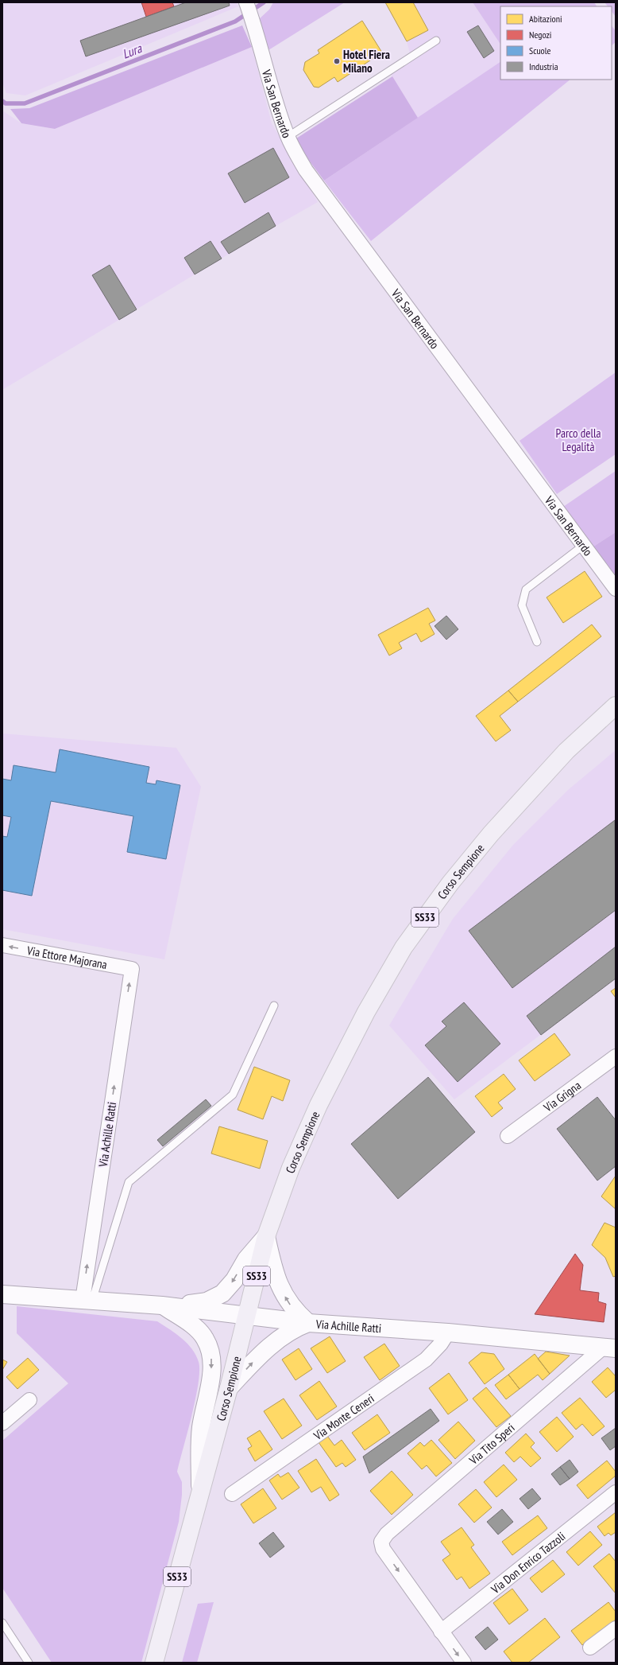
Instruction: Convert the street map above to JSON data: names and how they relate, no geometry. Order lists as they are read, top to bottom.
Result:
{
  "streets": {
    "main road": ["Corso Sempione", "SS33"],
    "street": [
      "Via San Bernardo",
      "Via Ettore Majorana",
      "Via Grigna",
      "Via Achille Ratti",
      "Via Monte Ceneri",
      "Via Tito Speri",
      "Via Don Enrico Tazzoli"
    ]
  },
  "crossings": [
    ["Corso Sempione", "Via Achille Ratti"],
    ["Via Ettore Majorana", "Via Achille Ratti"],
    ["Via Achille Ratti", "Via Monte Ceneri"],
    ["Via Achille Ratti", "Via Tito Speri"],
    ["Via Tito Speri", "Via Don Enrico Tazzoli"]
  ],
  "one_way": ["Via Ettore Majorana", "Via Achille Ratti", "Via Tito Speri"],
  "water": ["Lura"],
  "parks": ["Parco della Legalità"],
  "places": ["Hotel Fiera Milano"],
  "legend": [
    "Abitazioni",
    "Negozi",
    "Scuole",
    "Industria"
  ]
}
